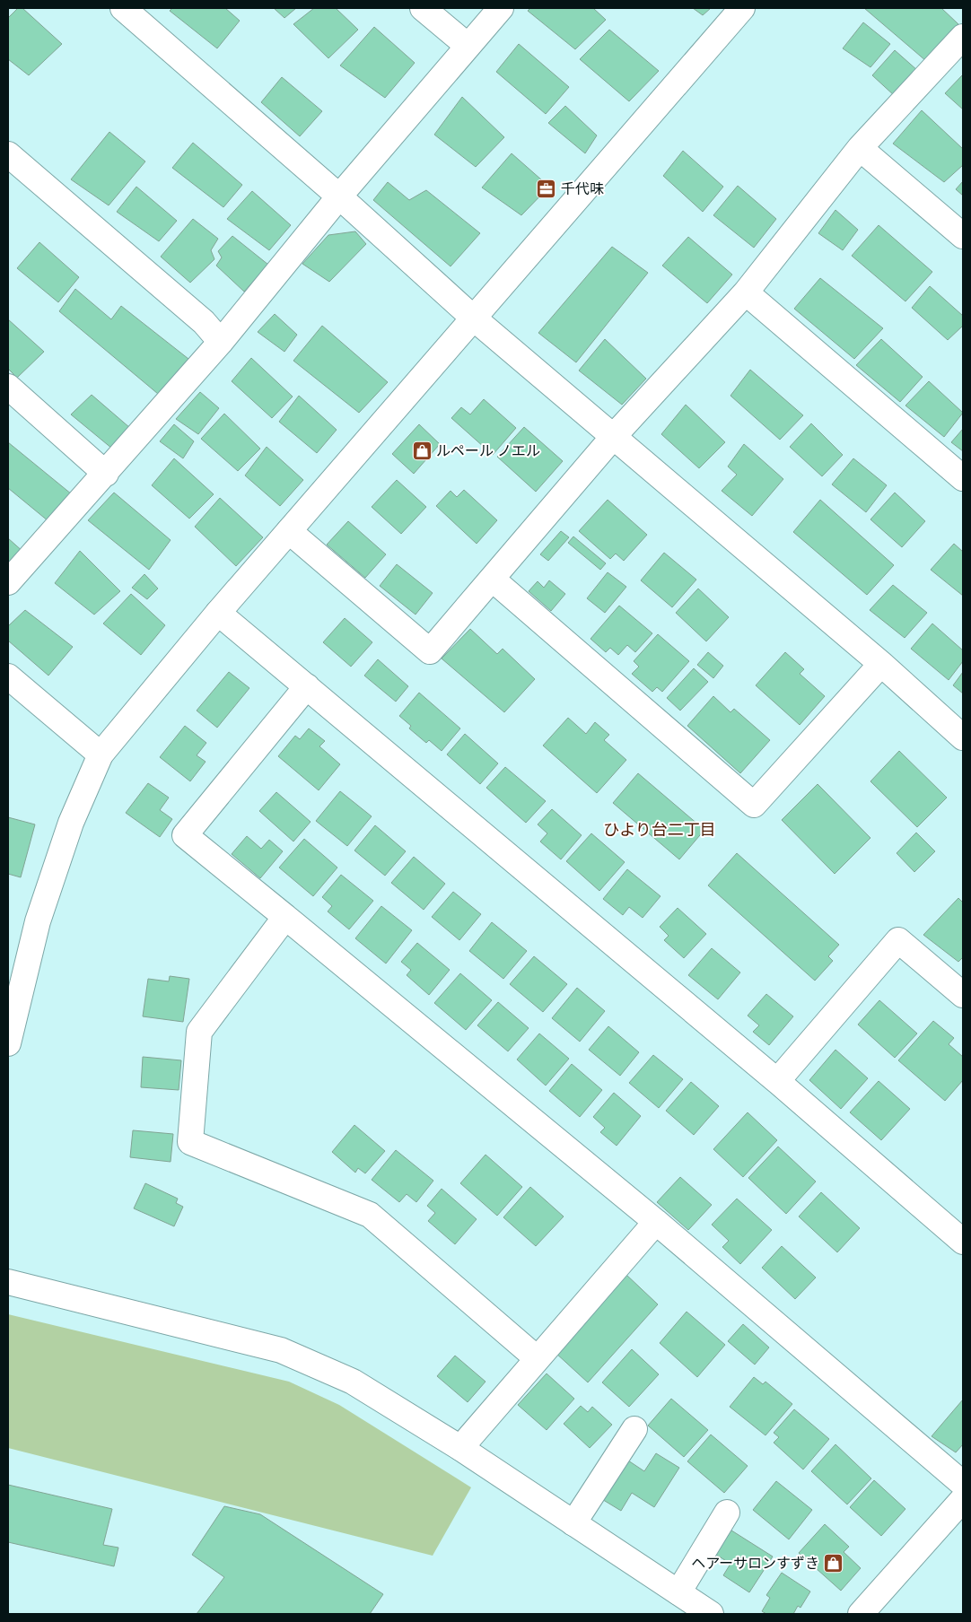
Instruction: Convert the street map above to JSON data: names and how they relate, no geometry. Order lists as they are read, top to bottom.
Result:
{
  "districts": ["ひより台二丁目"],
  "places": {
    "office": ["千代味"],
    "shop": ["ルペール ノエル", "ヘアーサロンすずき"]
  }
}
